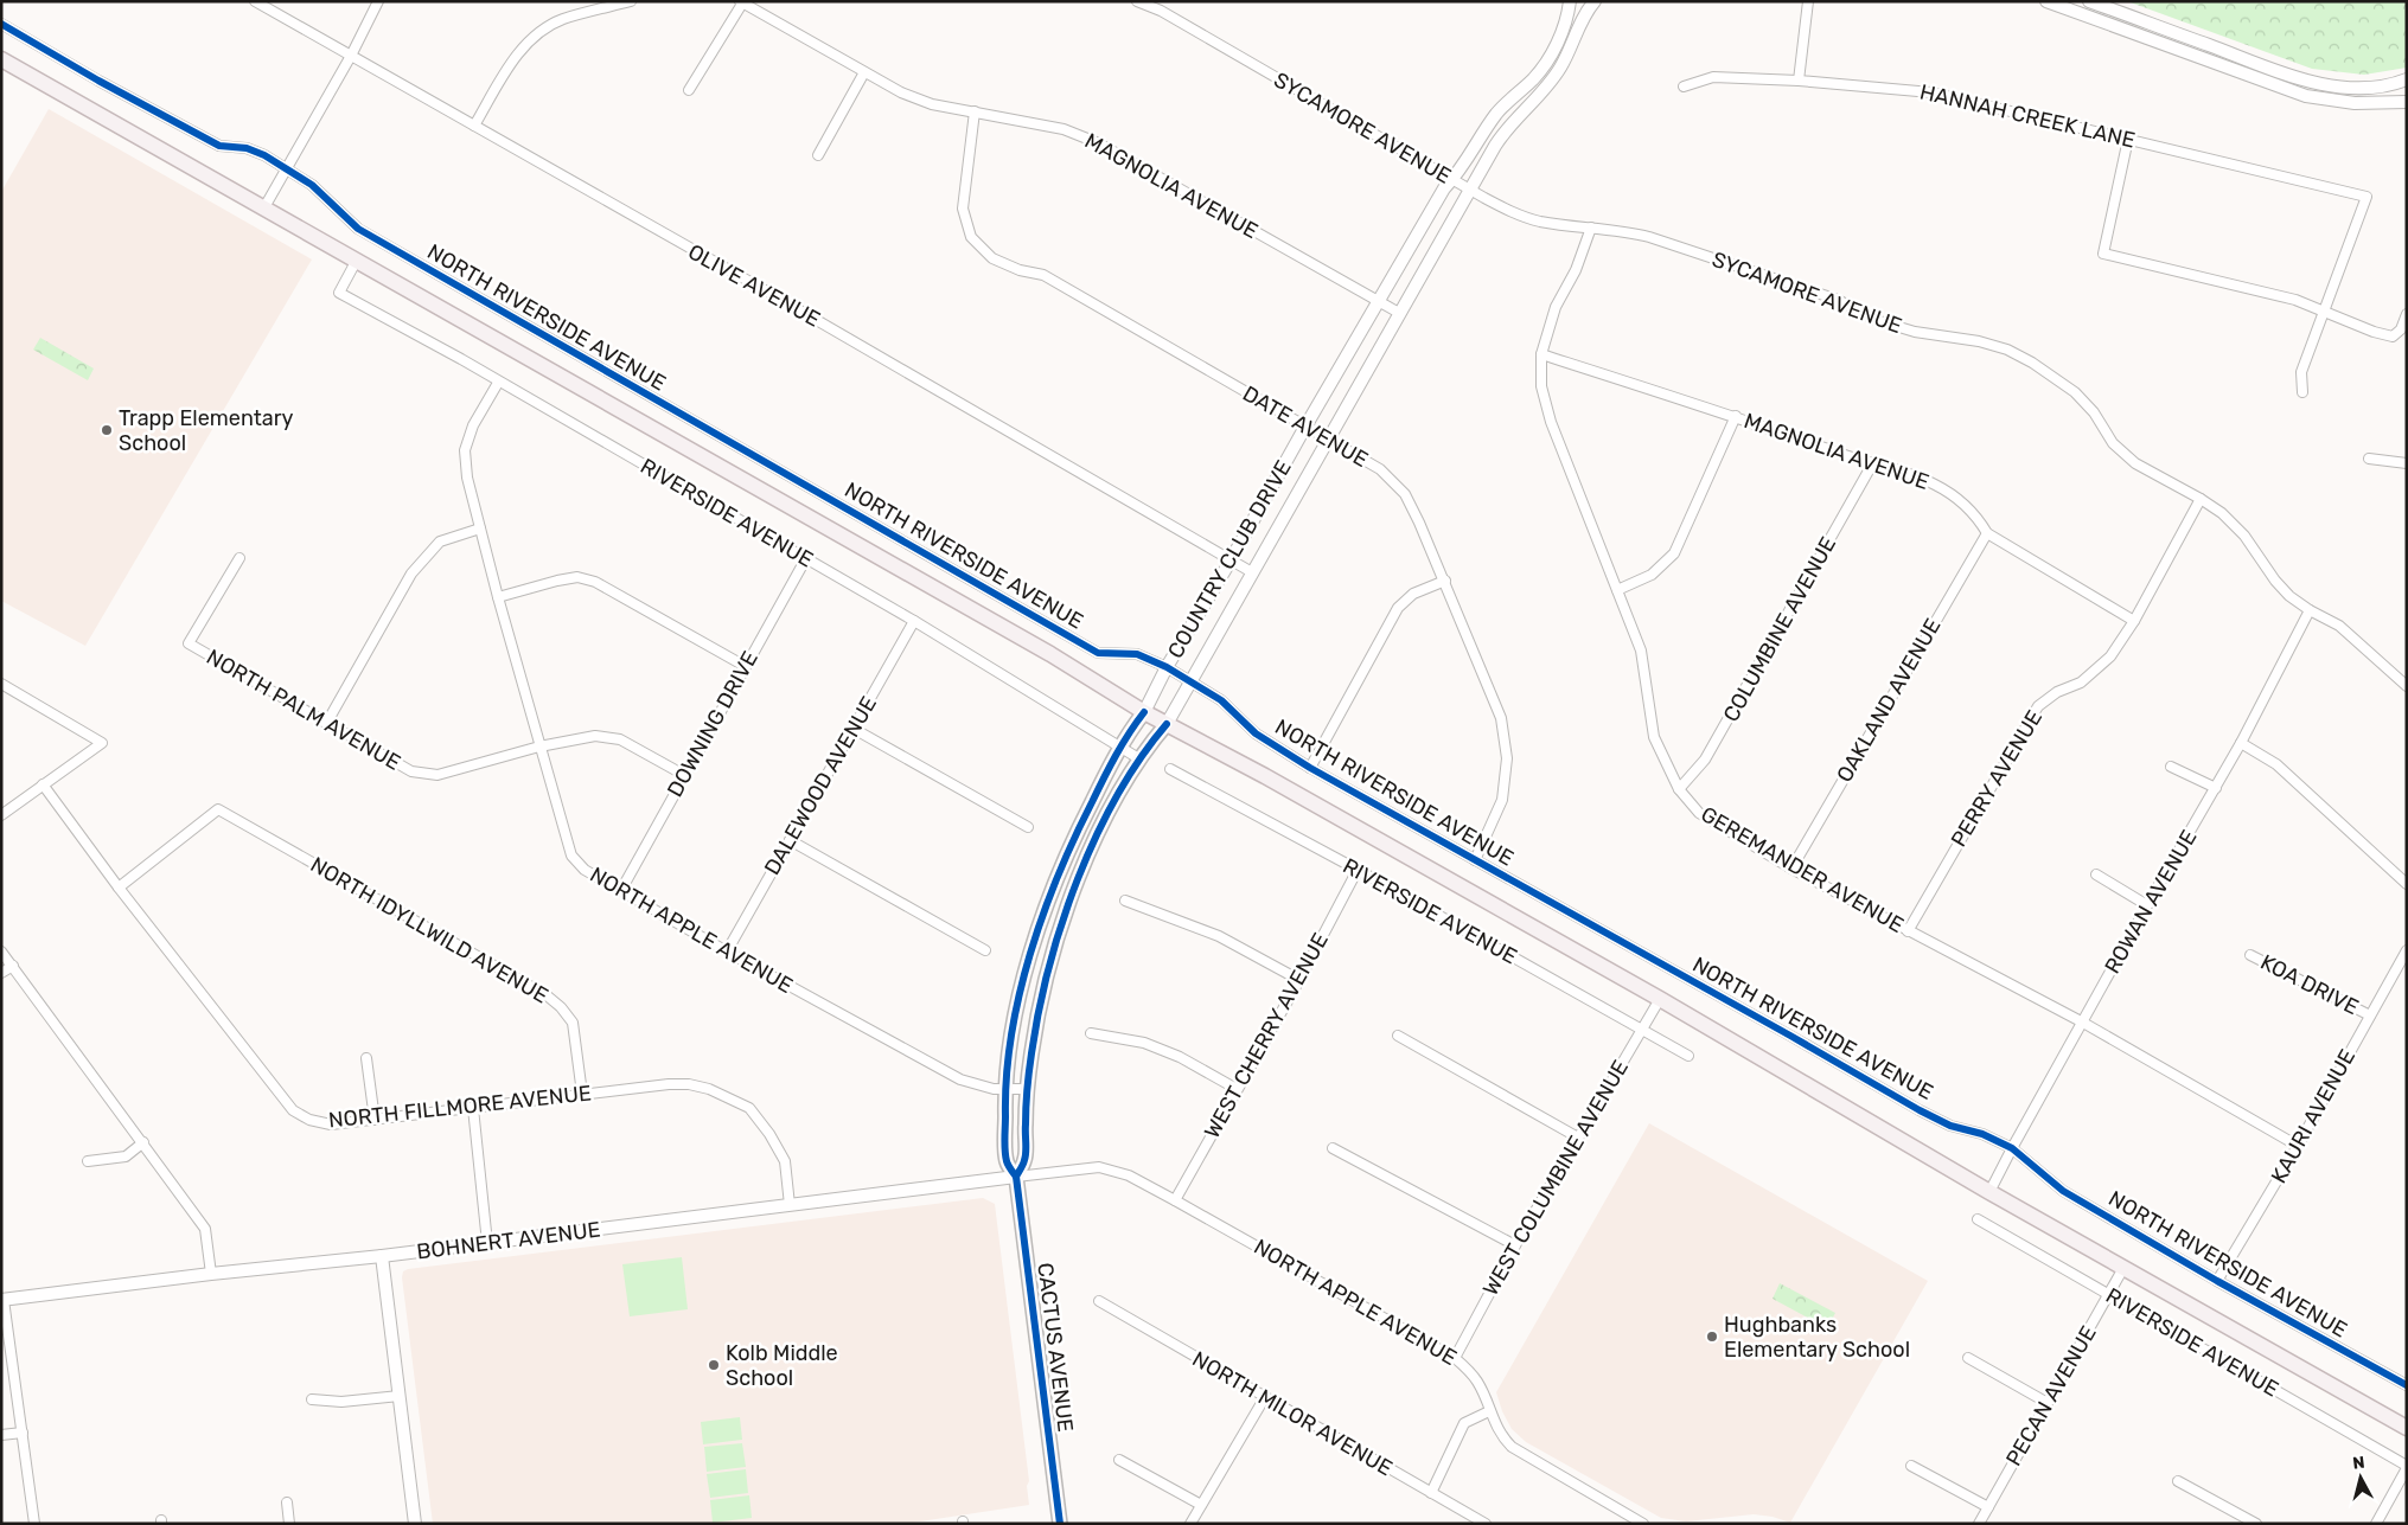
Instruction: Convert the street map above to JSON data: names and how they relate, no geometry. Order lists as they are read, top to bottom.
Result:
{
  "streets": {
    "main road": ["NORTH RIVERSIDE AVENUE", "COUNTRY CLUB DRIVE", "CACTUS AVENUE"],
    "street": [
      "HANNAH CREEK LANE",
      "SYCAMORE AVENUE",
      "MAGNOLIA AVENUE",
      "OLIVE AVENUE",
      "DATE AVENUE",
      "RIVERSIDE AVENUE",
      "COLUMBINE AVENUE",
      "OAKLAND AVENUE",
      "NORTH PALM AVENUE",
      "DOWNING DRIVE",
      "PERRY AVENUE",
      "DALEWOOD AVENUE",
      "GEREMANDER AVENUE",
      "ROWAN AVENUE",
      "NORTH IDYLLWILD AVENUE",
      "NORTH APPLE AVENUE",
      "KOA DRIVE",
      "WEST CHERRY AVENUE",
      "NORTH FILLMORE AVENUE",
      "KAURI AVENUE",
      "WEST COLUMBINE AVENUE",
      "BOHNERT AVENUE",
      "PECAN AVENUE",
      "NORTH MILOR AVENUE"
    ]
  },
  "crossings": [
    ["SYCAMORE AVENUE", "COUNTRY CLUB DRIVE"],
    ["SYCAMORE AVENUE", "PERRY AVENUE"],
    ["SYCAMORE AVENUE", "GEREMANDER AVENUE"],
    ["SYCAMORE AVENUE", "ROWAN AVENUE"],
    ["MAGNOLIA AVENUE", "DATE AVENUE"],
    ["MAGNOLIA AVENUE", "COUNTRY CLUB DRIVE"],
    ["MAGNOLIA AVENUE", "COLUMBINE AVENUE"],
    ["MAGNOLIA AVENUE", "OAKLAND AVENUE"],
    ["MAGNOLIA AVENUE", "PERRY AVENUE"],
    ["MAGNOLIA AVENUE", "GEREMANDER AVENUE"],
    ["OLIVE AVENUE", "COUNTRY CLUB DRIVE"],
    ["NORTH RIVERSIDE AVENUE", "DATE AVENUE"],
    ["NORTH RIVERSIDE AVENUE", "RIVERSIDE AVENUE"],
    ["NORTH RIVERSIDE AVENUE", "COUNTRY CLUB DRIVE"],
    ["NORTH RIVERSIDE AVENUE", "ROWAN AVENUE"],
    ["NORTH RIVERSIDE AVENUE", "KAURI AVENUE"],
    ["NORTH RIVERSIDE AVENUE", "WEST COLUMBINE AVENUE"],
    ["NORTH RIVERSIDE AVENUE", "PECAN AVENUE"],
    ["DATE AVENUE", "COUNTRY CLUB DRIVE"],
    ["RIVERSIDE AVENUE", "COUNTRY CLUB DRIVE"],
    ["RIVERSIDE AVENUE", "DOWNING DRIVE"],
    ["RIVERSIDE AVENUE", "DALEWOOD AVENUE"],
    ["RIVERSIDE AVENUE", "NORTH APPLE AVENUE"],
    ["RIVERSIDE AVENUE", "WEST CHERRY AVENUE"],
    ["RIVERSIDE AVENUE", "WEST COLUMBINE AVENUE"],
    ["RIVERSIDE AVENUE", "PECAN AVENUE"],
    ["COUNTRY CLUB DRIVE", "NORTH APPLE AVENUE"],
    ["COUNTRY CLUB DRIVE", "BOHNERT AVENUE"],
    ["COUNTRY CLUB DRIVE", "CACTUS AVENUE"],
    ["COLUMBINE AVENUE", "GEREMANDER AVENUE"],
    ["OAKLAND AVENUE", "GEREMANDER AVENUE"],
    ["NORTH PALM AVENUE", "DOWNING DRIVE"],
    ["NORTH PALM AVENUE", "NORTH APPLE AVENUE"],
    ["DOWNING DRIVE", "NORTH APPLE AVENUE"],
    ["PERRY AVENUE", "GEREMANDER AVENUE"],
    ["DALEWOOD AVENUE", "NORTH APPLE AVENUE"],
    ["GEREMANDER AVENUE", "ROWAN AVENUE"],
    ["GEREMANDER AVENUE", "KAURI AVENUE"],
    ["NORTH IDYLLWILD AVENUE", "NORTH FILLMORE AVENUE"],
    ["NORTH APPLE AVENUE", "WEST CHERRY AVENUE"],
    ["NORTH APPLE AVENUE", "WEST COLUMBINE AVENUE"],
    ["NORTH APPLE AVENUE", "BOHNERT AVENUE"],
    ["NORTH APPLE AVENUE", "CACTUS AVENUE"],
    ["KOA DRIVE", "KAURI AVENUE"],
    ["NORTH FILLMORE AVENUE", "BOHNERT AVENUE"],
    ["BOHNERT AVENUE", "CACTUS AVENUE"]
  ],
  "places": ["Trapp Elementary School", "Hughbanks Elementary School", "Kolb Middle School"],
  "north": "top"
}
